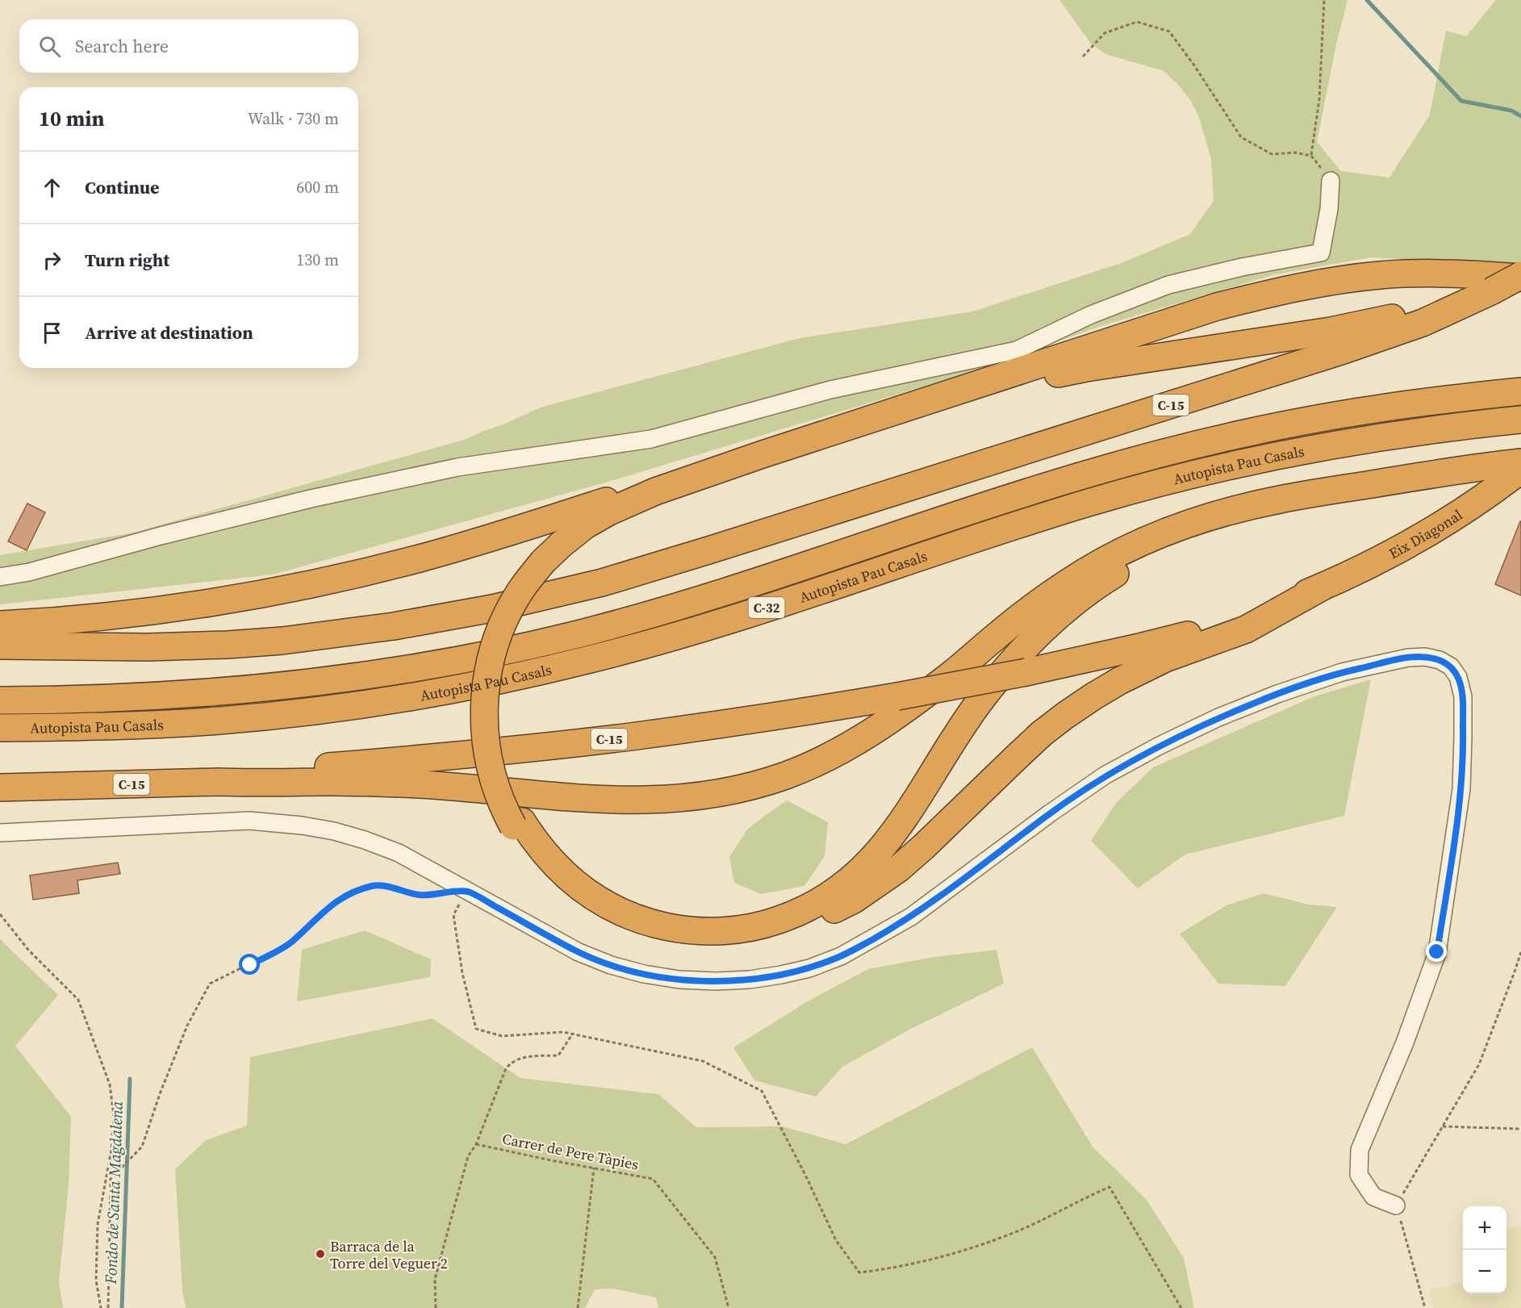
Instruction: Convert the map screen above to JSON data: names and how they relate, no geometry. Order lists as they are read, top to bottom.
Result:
{
  "streets": {
    "highway": [
      "C-15",
      "Autopista Pau Casals",
      "Eix Diagonal",
      "C-32"
    ],
    "path": ["Carrer de Pere Tàpies"]
  },
  "crossings": [
    ["C-15", "Eix Diagonal"]
  ],
  "water": ["Fondo de Santa Magdalena"],
  "places": ["Barraca de la Torre del Veguer 2"],
  "page": {
    "search": "Search here",
    "heading": ["10 min", "Walk · 730 m"],
    "list": [
      ["Continue", "600 m"],
      ["Turn right", "130 m"],
      "Arrive at destination"
    ],
    "map_buttons": ["+", "−"]
  }
}
